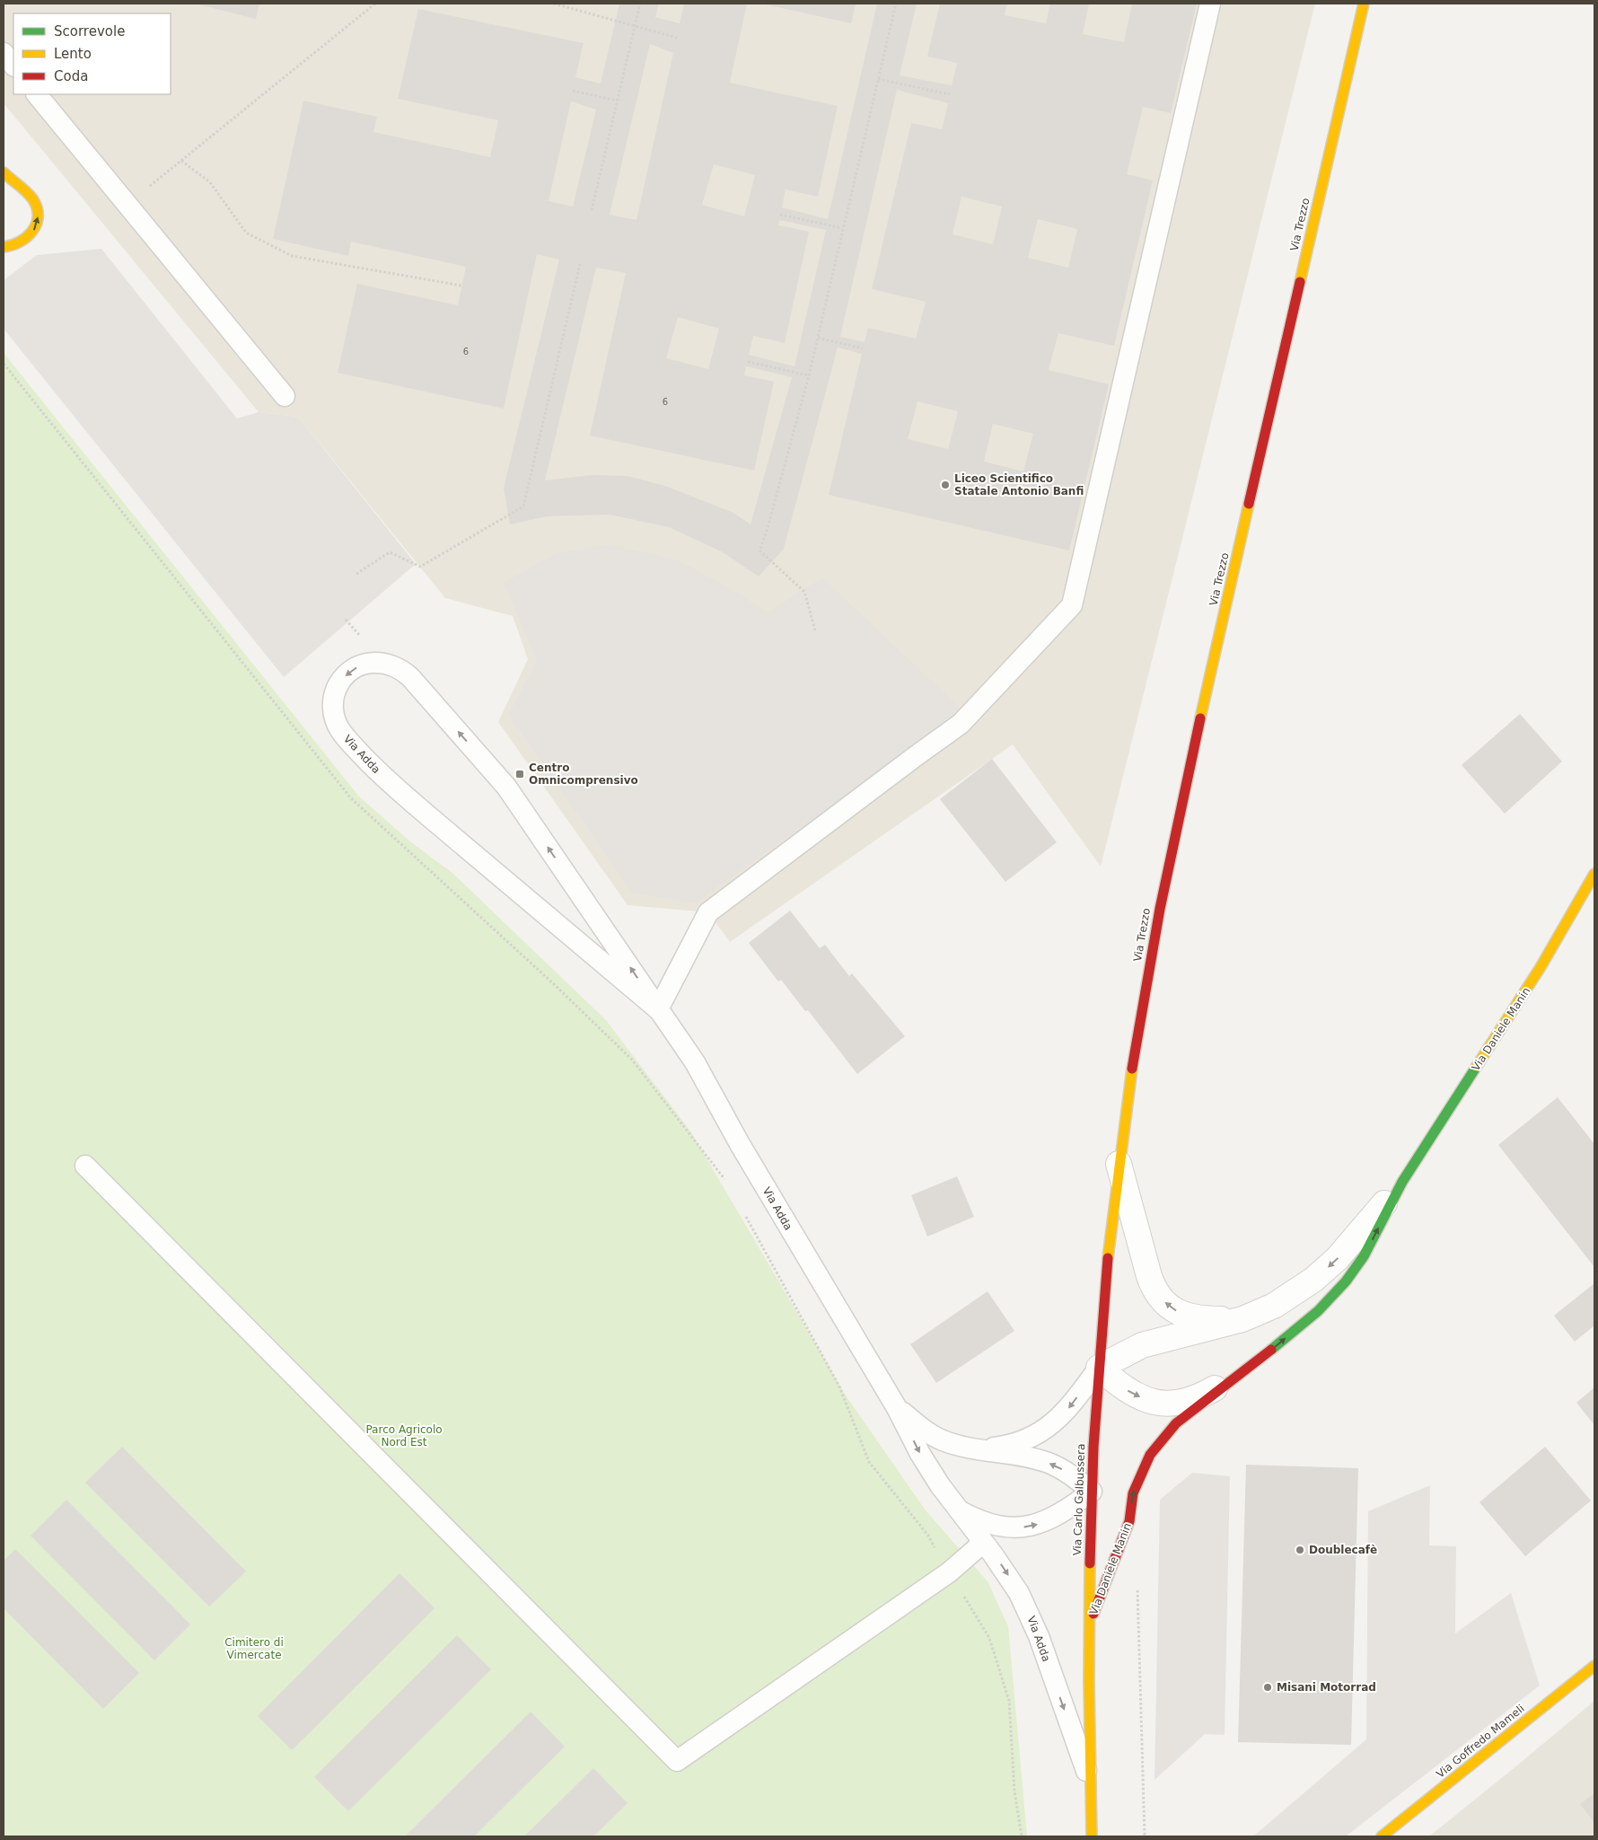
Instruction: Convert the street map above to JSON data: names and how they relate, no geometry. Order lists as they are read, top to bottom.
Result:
{
  "streets": {
    "street": [
      "Via Trezzo",
      "Via Daniele Manin",
      "Via Carlo Galbussera",
      "Via Goffredo Mameli"
    ],
    "lane": ["Via Adda"]
  },
  "crossings": [
    ["Via Trezzo", "Via Daniele Manin"],
    ["Via Trezzo", "Via Carlo Galbussera"],
    ["Via Adda", "Via Daniele Manin"],
    ["Via Adda", "Via Carlo Galbussera"],
    ["Via Daniele Manin", "Via Carlo Galbussera"]
  ],
  "parks": ["Parco Agricolo Nord Est", "Cimitero di Vimercate"],
  "places": {
    "other": ["Liceo Scientifico Statale Antonio Banfi", "Doublecafè", "Misani Motorrad"],
    "transit": ["Centro Omnicomprensivo"]
  },
  "house_numbers": ["6", "6"],
  "legend": ["Scorrevole", "Lento", "Coda"]
}
